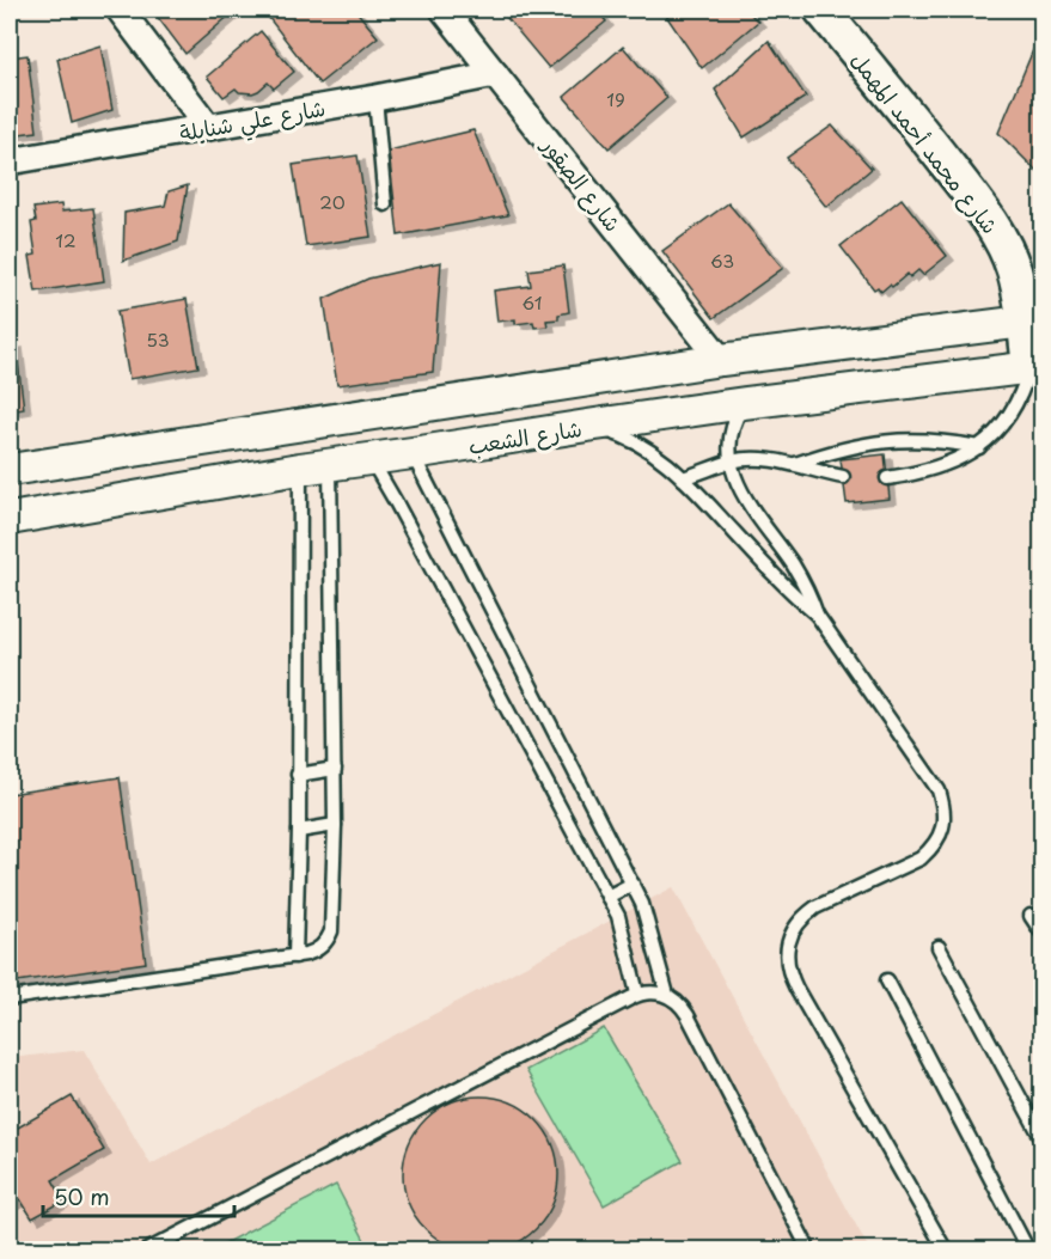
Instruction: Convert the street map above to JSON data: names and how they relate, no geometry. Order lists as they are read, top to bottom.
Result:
{
  "streets": {
    "main road": ["شارع محمد أحمد المهمل"],
    "street": ["شارع علي شنابلة", "شارع الصقور", "شارع الشعب"]
  },
  "crossings": [
    ["شارع علي شنابلة", "شارع الصقور"],
    ["شارع محمد أحمد المهمل", "شارع الشعب"]
  ],
  "house_numbers": [
    "19",
    "20",
    "12",
    "63",
    "61",
    "53"
  ],
  "scale_bar": "50 m"
}
